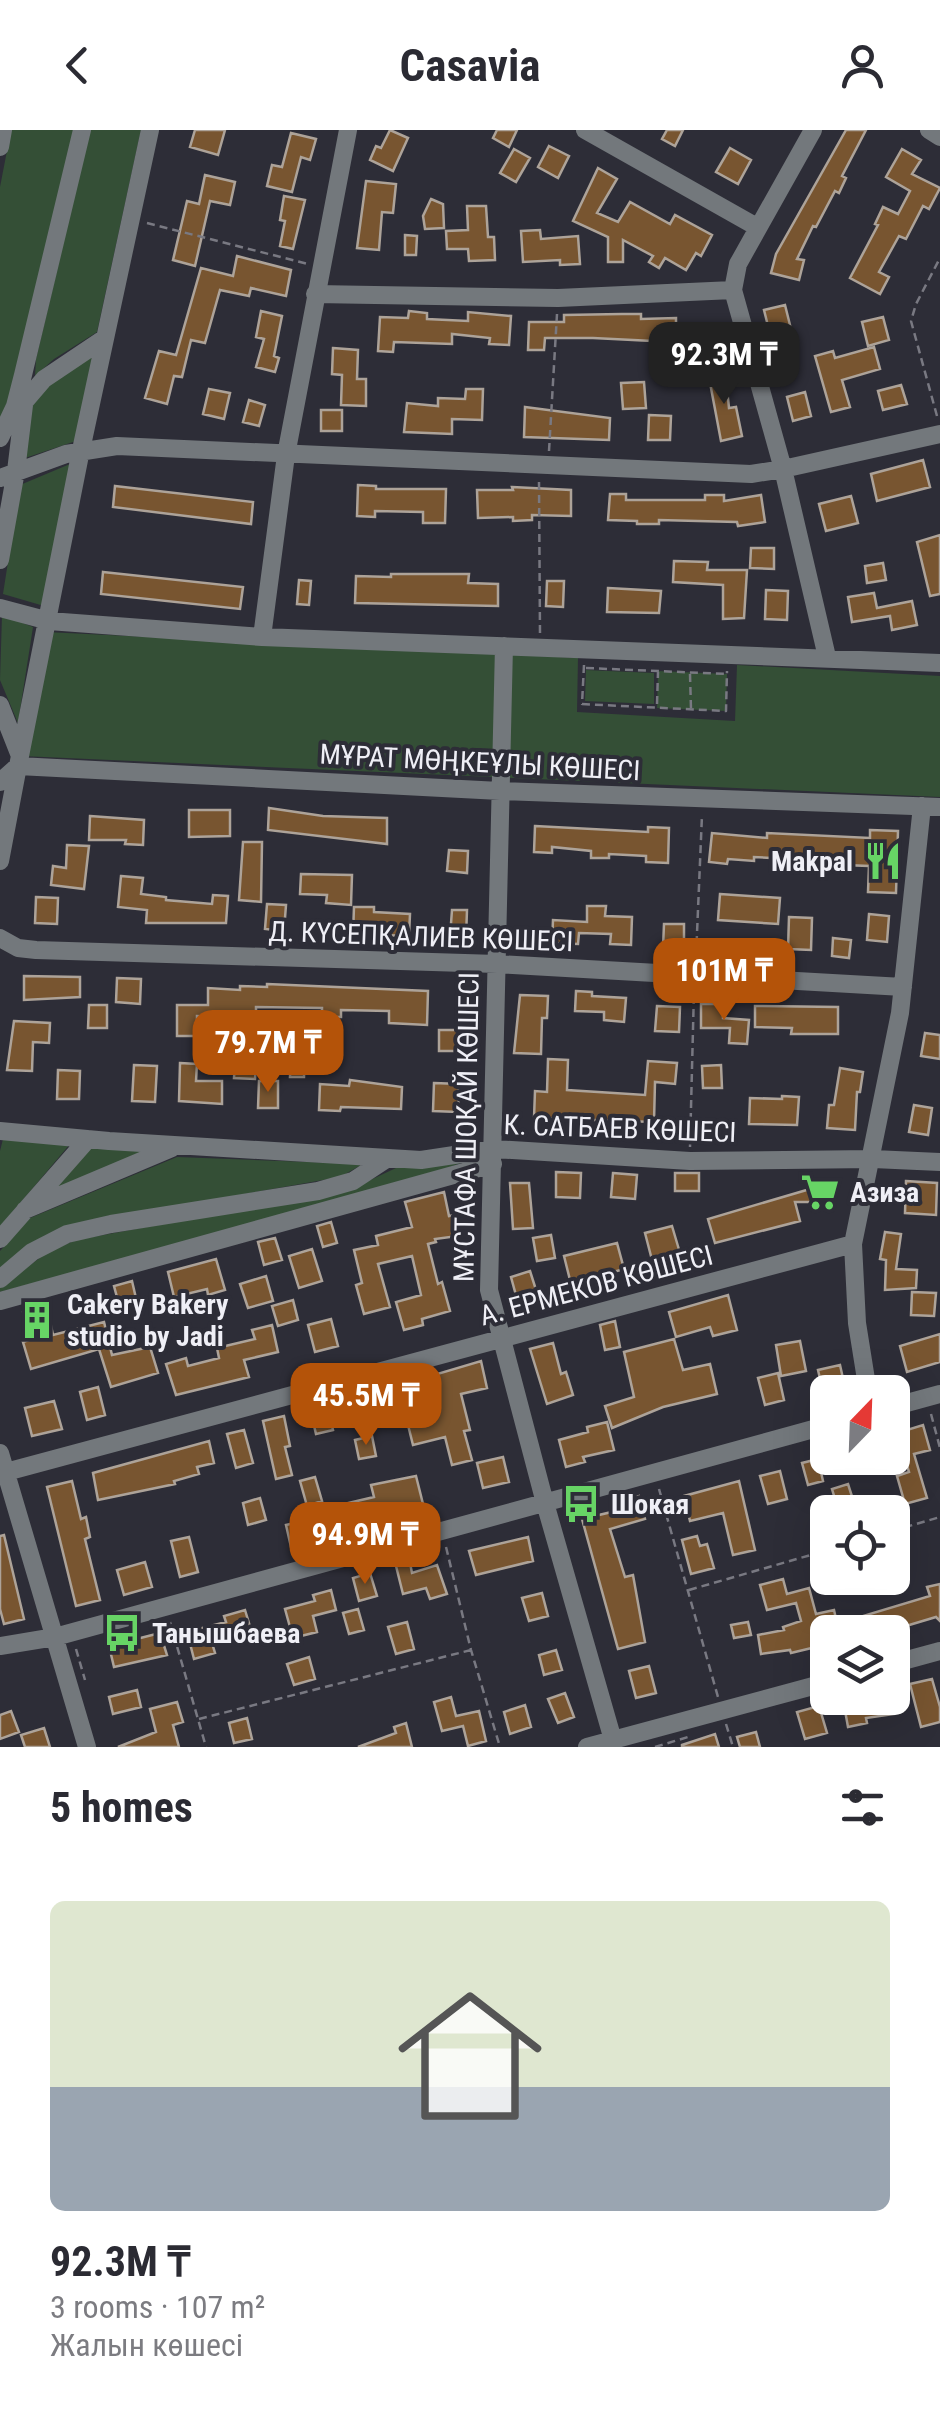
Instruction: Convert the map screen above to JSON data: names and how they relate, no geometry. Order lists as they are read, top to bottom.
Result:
{
  "streets": {
    "street": [
      "МҰРАТ МӨҢКЕҰЛЫ КӨШЕСІ",
      "Д. КҮСЕПҚАЛИЕВ КӨШЕСІ",
      "МҰСТАФА ШОҚАЙ КӨШЕСІ",
      "К. САТБАЕВ КӨШЕСІ",
      "А. ЕРМЕКОВ КӨШЕСІ"
    ]
  },
  "crossings": [
    ["МҰРАТ МӨҢКЕҰЛЫ КӨШЕСІ", "МҰСТАФА ШОҚАЙ КӨШЕСІ"],
    ["Д. КҮСЕПҚАЛИЕВ КӨШЕСІ", "МҰСТАФА ШОҚАЙ КӨШЕСІ"],
    ["МҰСТАФА ШОҚАЙ КӨШЕСІ", "К. САТБАЕВ КӨШЕСІ"],
    ["МҰСТАФА ШОҚАЙ КӨШЕСІ", "А. ЕРМЕКОВ КӨШЕСІ"]
  ],
  "places": {
    "restaurant": ["Makpal"],
    "supermarket": ["Азиза"],
    "building": ["Cakery Bakery studio by Jadi"],
    "bus stop": ["Шокая", "Танышбаева"]
  },
  "north": "top right",
  "page": {
    "header": "Casavia",
    "price": [
      "92.3M ₸",
      "101M ₸",
      "79.7M ₸",
      "45.5M ₸",
      "94.9M ₸"
    ],
    "heading": "5 homes",
    "list": [
      {
        "name": "92.3M ₸",
        "note": "3 rooms · 107 m² · Жалын көшесі"
      }
    ]
  }
}
